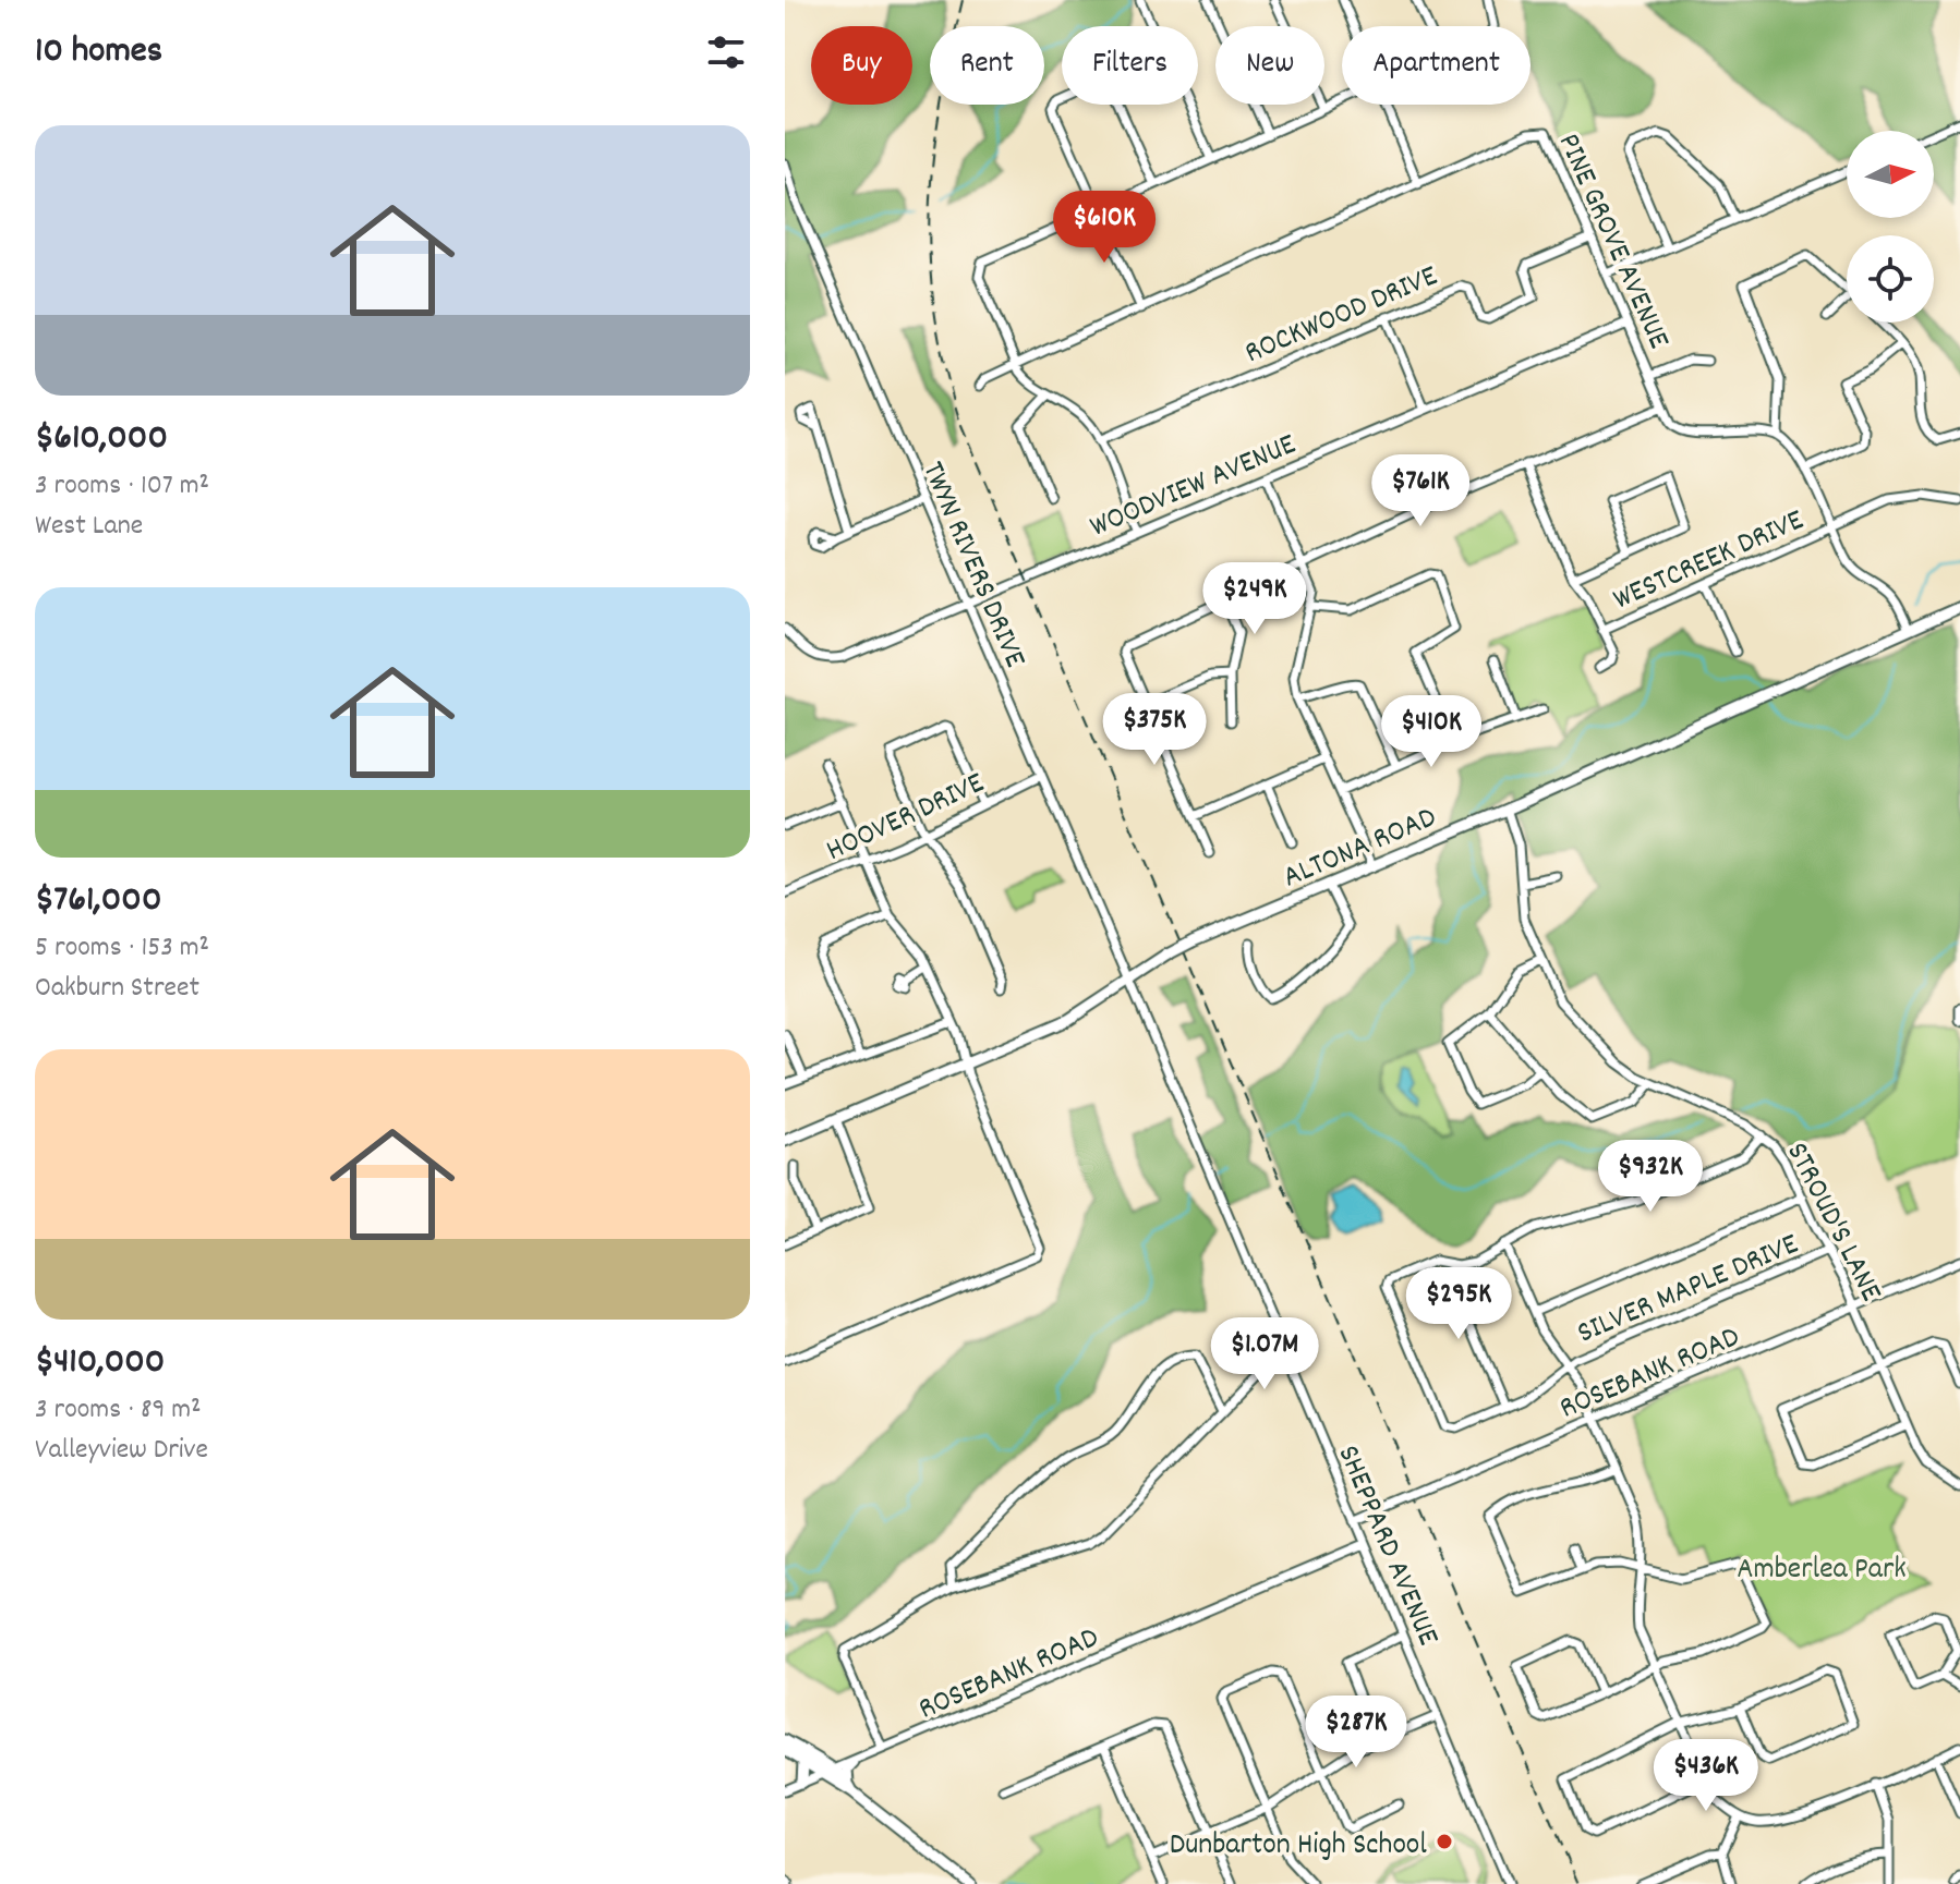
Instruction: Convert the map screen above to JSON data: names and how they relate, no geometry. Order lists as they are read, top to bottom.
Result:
{
  "streets": {
    "main road": ["ALTONA ROAD"],
    "street": [
      "PINE GROVE AVENUE",
      "ROCKWOOD DRIVE",
      "WOODVIEW AVENUE",
      "WESTCREEK DRIVE",
      "TWYN RIVERS DRIVE",
      "HOOVER DRIVE",
      "STROUD'S LANE",
      "SILVER MAPLE DRIVE",
      "ROSEBANK ROAD",
      "SHEPPARD AVENUE"
    ]
  },
  "crossings": [
    ["PINE GROVE AVENUE", "ROCKWOOD DRIVE"],
    ["PINE GROVE AVENUE", "WOODVIEW AVENUE"],
    ["WOODVIEW AVENUE", "TWYN RIVERS DRIVE"],
    ["TWYN RIVERS DRIVE", "HOOVER DRIVE"],
    ["TWYN RIVERS DRIVE", "ALTONA ROAD"],
    ["TWYN RIVERS DRIVE", "SHEPPARD AVENUE"],
    ["ALTONA ROAD", "STROUD'S LANE"],
    ["ALTONA ROAD", "SHEPPARD AVENUE"],
    ["STROUD'S LANE", "SILVER MAPLE DRIVE"],
    ["STROUD'S LANE", "ROSEBANK ROAD"],
    ["ROSEBANK ROAD", "SHEPPARD AVENUE"]
  ],
  "parks": ["Amberlea Park"],
  "places": ["Dunbarton High School"],
  "north": "right",
  "page": {
    "heading": "10 homes",
    "chip": [
      "Buy",
      "Rent",
      "Filters",
      "New",
      "Apartment"
    ],
    "list": [
      {
        "name": "$610,000",
        "note": "3 rooms · 107 m² · West Lane"
      },
      {
        "name": "$761,000",
        "note": "5 rooms · 153 m² · Oakburn Street"
      },
      {
        "name": "$410,000",
        "note": "3 rooms · 89 m² · Valleyview Drive"
      }
    ],
    "price": [
      "$610K",
      "$761K",
      "$249K",
      "$375K",
      "$410K",
      "$932K",
      "$295K",
      "$1.07M",
      "$287K",
      "$436K"
    ]
  }
}
